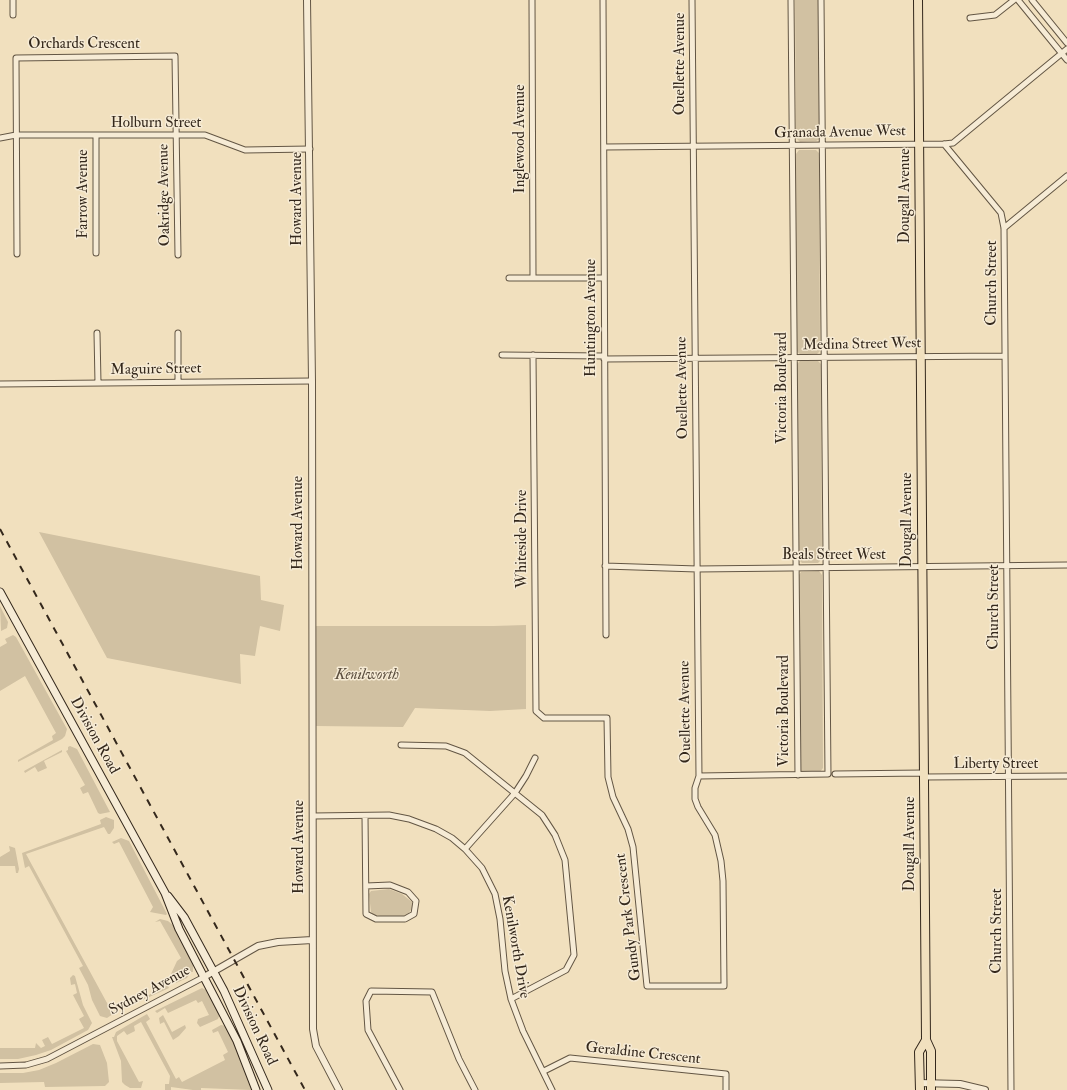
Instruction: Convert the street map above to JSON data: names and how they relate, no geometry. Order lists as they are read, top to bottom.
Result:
{
  "streets": {
    "main road": ["Dougall Avenue", "Division Road"],
    "street": [
      "Orchards Crescent",
      "Ouellette Avenue",
      "Holburn Street",
      "Granada Avenue West",
      "Inglewood Avenue",
      "Farrow Avenue",
      "Oakridge Avenue",
      "Howard Avenue",
      "Church Street",
      "Huntington Avenue",
      "Medina Street West",
      "Maguire Street",
      "Victoria Boulevard",
      "Whiteside Drive",
      "Beals Street West",
      "Liberty Street",
      "Gundy Park Crescent",
      "Kenilworth Drive",
      "Sydney Avenue",
      "Geraldine Crescent"
    ]
  },
  "crossings": [
    ["Orchards Crescent", "Holburn Street"],
    ["Orchards Crescent", "Oakridge Avenue"],
    ["Ouellette Avenue", "Granada Avenue West"],
    ["Ouellette Avenue", "Medina Street West"],
    ["Ouellette Avenue", "Beals Street West"],
    ["Ouellette Avenue", "Gundy Park Crescent"],
    ["Holburn Street", "Farrow Avenue"],
    ["Holburn Street", "Oakridge Avenue"],
    ["Holburn Street", "Howard Avenue"],
    ["Granada Avenue West", "Dougall Avenue"],
    ["Granada Avenue West", "Church Street"],
    ["Granada Avenue West", "Huntington Avenue"],
    ["Granada Avenue West", "Victoria Boulevard"],
    ["Dougall Avenue", "Medina Street West"],
    ["Dougall Avenue", "Beals Street West"],
    ["Dougall Avenue", "Liberty Street"],
    ["Howard Avenue", "Maguire Street"],
    ["Howard Avenue", "Kenilworth Drive"],
    ["Howard Avenue", "Sydney Avenue"],
    ["Church Street", "Medina Street West"],
    ["Church Street", "Beals Street West"],
    ["Church Street", "Liberty Street"],
    ["Huntington Avenue", "Medina Street West"],
    ["Huntington Avenue", "Beals Street West"],
    ["Medina Street West", "Victoria Boulevard"],
    ["Medina Street West", "Whiteside Drive"],
    ["Victoria Boulevard", "Beals Street West"],
    ["Whiteside Drive", "Gundy Park Crescent"],
    ["Division Road", "Sydney Avenue"],
    ["Kenilworth Drive", "Geraldine Crescent"]
  ],
  "parks": ["Kenilworth"]
}
